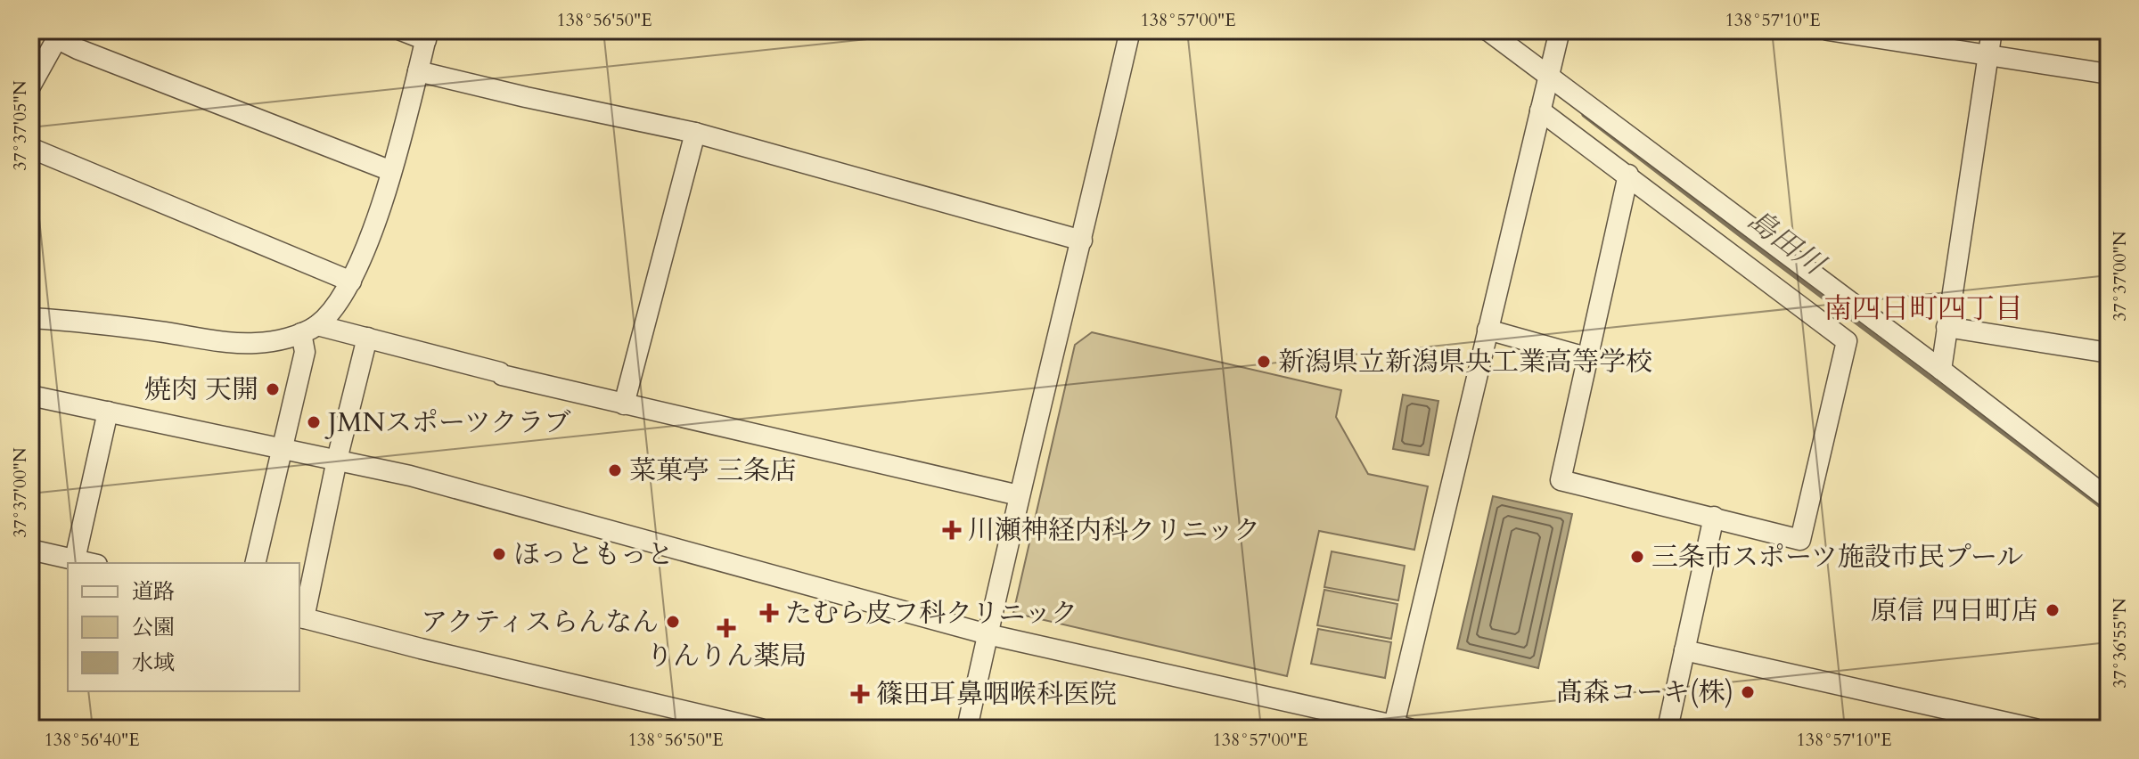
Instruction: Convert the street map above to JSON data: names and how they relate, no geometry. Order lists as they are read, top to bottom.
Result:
{
  "districts": ["南四日町四丁目"],
  "water": ["島田川"],
  "places": {
    "other": [
      "新潟県立新潟県央工業高等学校",
      "焼肉 天開",
      "JMNスポーツクラブ",
      "菜菓亭 三条店",
      "ほっともっと",
      "三条市スポーツ施設市民プール",
      "原信 四日町店",
      "アクティスらんなん",
      "髙森コーキ(株)"
    ],
    "health": [
      "川瀬神経内科クリニック",
      "たむら皮フ科クリニック",
      "りんりん薬局",
      "篠田耳鼻咽喉科医院"
    ]
  },
  "legend": ["道路", "公園", "水域"],
  "coordinates": [
    "138°56'50\"E",
    "138°57'00\"E",
    "138°57'10\"E",
    "37°37'05\"N",
    "37°37'00\"N",
    "37°36'55\"N",
    "138°56'40\"E"
  ]
}
